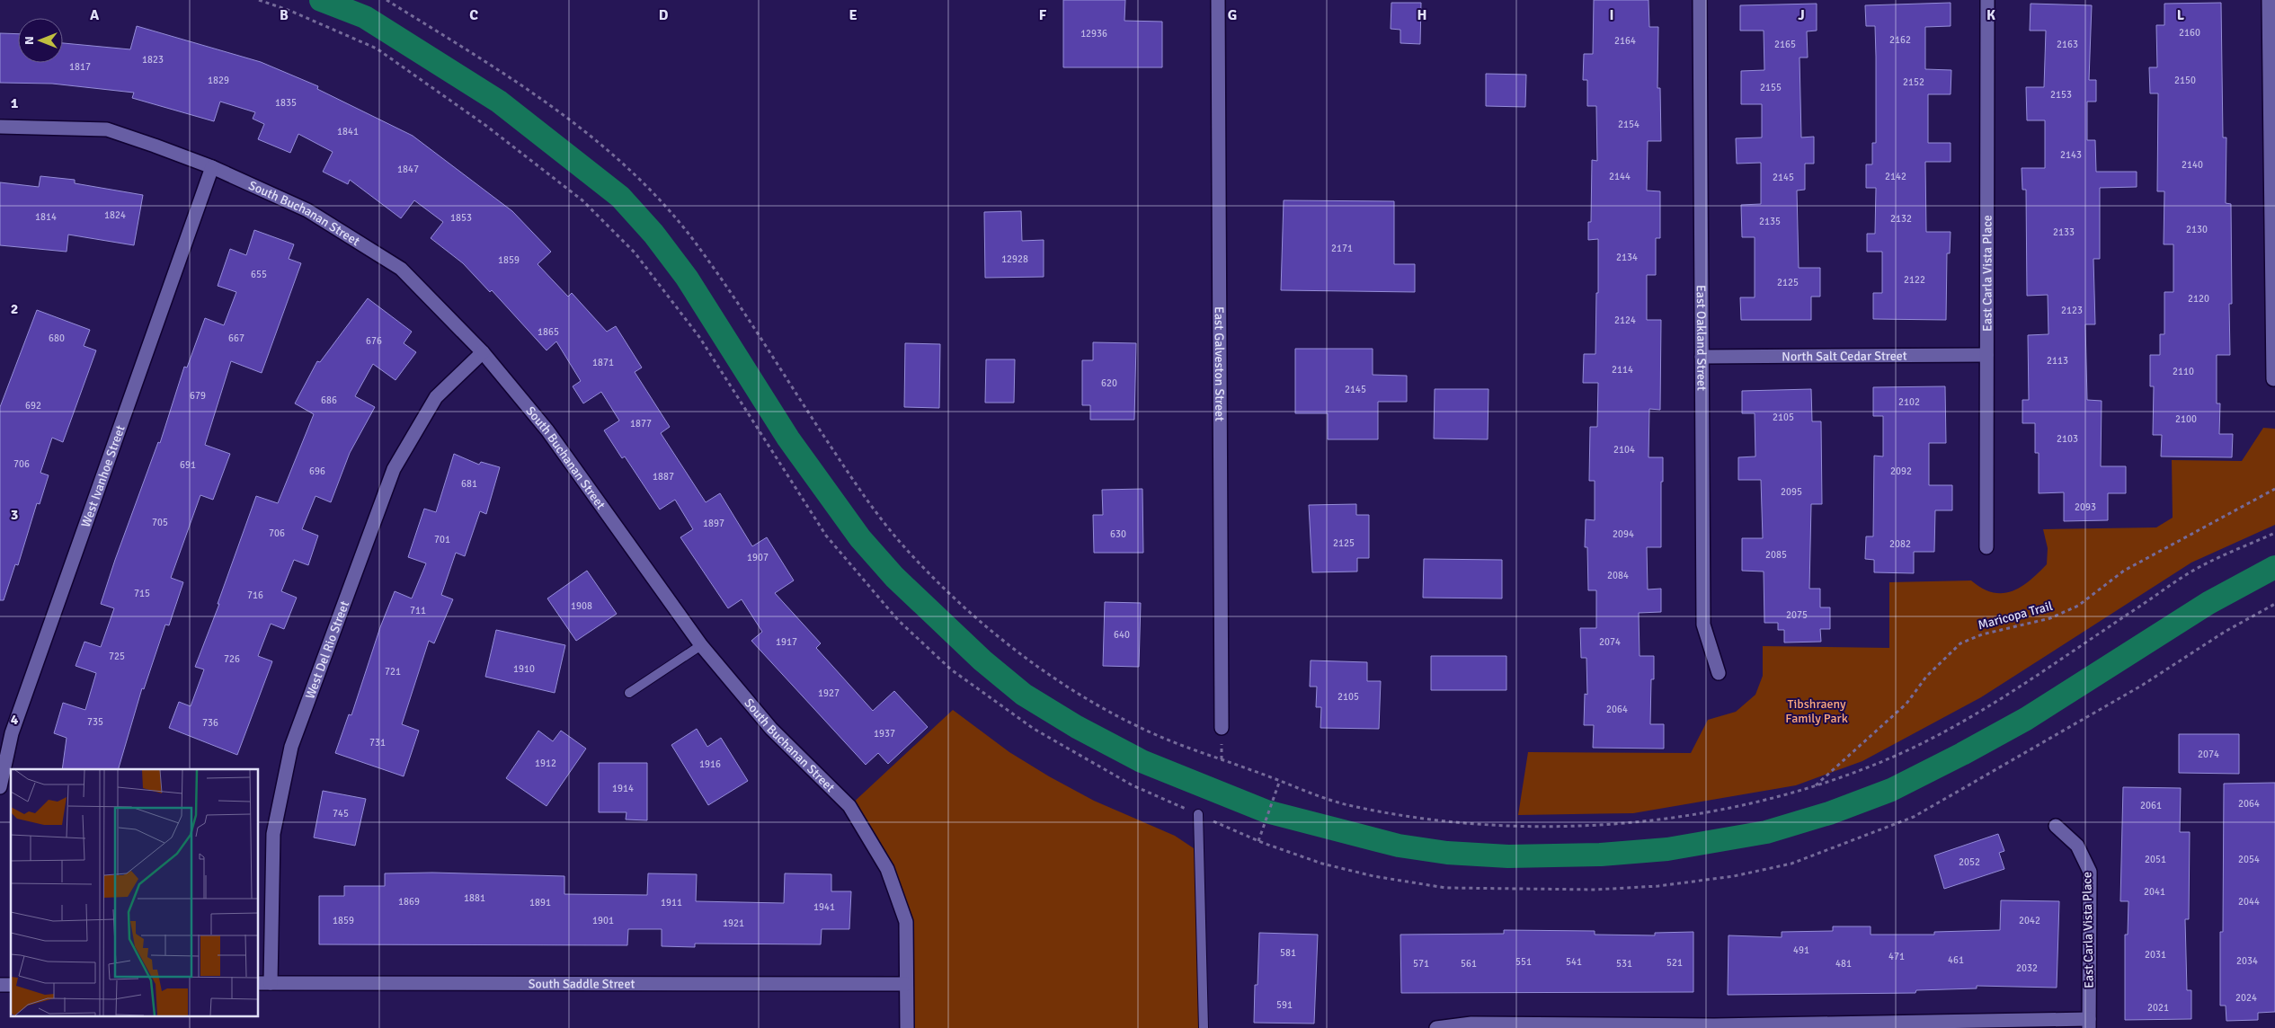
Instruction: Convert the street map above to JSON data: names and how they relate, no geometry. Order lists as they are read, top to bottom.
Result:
{
  "streets": {
    "street": [
      "South Buchanan Street",
      "East Carla Vista Place",
      "East Oakland Street",
      "North Salt Cedar Street",
      "East Galveston Street",
      "West Ivanhoe Street",
      "West Del Rio Street",
      "South Saddle Street"
    ],
    "path": ["Maricopa Trail"]
  },
  "crossings": [
    ["South Buchanan Street", "West Ivanhoe Street"],
    ["South Buchanan Street", "West Del Rio Street"],
    ["South Buchanan Street", "South Saddle Street"],
    ["East Carla Vista Place", "North Salt Cedar Street"],
    ["East Oakland Street", "North Salt Cedar Street"],
    ["West Del Rio Street", "South Saddle Street"]
  ],
  "parks": ["Tibshraeny Family Park"],
  "house_numbers": [
    "2160",
    "12936",
    "2162",
    "2164",
    "2165",
    "2163",
    "1823",
    "1817",
    "1829",
    "2150",
    "2152",
    "2155",
    "2153",
    "1835",
    "2154",
    "1841",
    "2143",
    "2140",
    "1847",
    "2144",
    "2142",
    "2145",
    "1824",
    "1814",
    "1853",
    "2132",
    "2135",
    "2130",
    "2133",
    "2171",
    "2134",
    "12928",
    "1859",
    "655",
    "2122",
    "2125",
    "2120",
    "2123",
    "2124",
    "1865",
    "680",
    "667",
    "676",
    "2113",
    "1871",
    "2114",
    "2110",
    "620",
    "2145",
    "679",
    "686",
    "2102",
    "692",
    "2105",
    "2100",
    "1877",
    "2103",
    "2104",
    "706",
    "691",
    "696",
    "2092",
    "1887",
    "681",
    "2095",
    "2093",
    "705",
    "1897",
    "706",
    "630",
    "2094",
    "701",
    "2125",
    "2082",
    "2085",
    "1907",
    "2084",
    "715",
    "716",
    "1908",
    "711",
    "2075",
    "640",
    "1917",
    "2074",
    "725",
    "726",
    "1910",
    "721",
    "1927",
    "2105",
    "2064",
    "735",
    "736",
    "1937",
    "731",
    "2074",
    "1912",
    "1916",
    "1914",
    "2064",
    "2061",
    "745",
    "2051",
    "2054",
    "2052",
    "2041",
    "1881",
    "1869",
    "2044",
    "1891",
    "1911",
    "1941",
    "1859",
    "1901",
    "2042",
    "1921",
    "491",
    "581",
    "2031",
    "471",
    "461",
    "2034",
    "551",
    "541",
    "521",
    "571",
    "561",
    "531",
    "481",
    "2032",
    "2024",
    "591",
    "2021"
  ],
  "north": "left",
  "grid": {
    "columns": [
      "A",
      "B",
      "C",
      "D",
      "E",
      "F",
      "G",
      "H",
      "I",
      "J",
      "K",
      "L"
    ],
    "rows": [
      "1",
      "2",
      "3",
      "4"
    ]
  }
}
